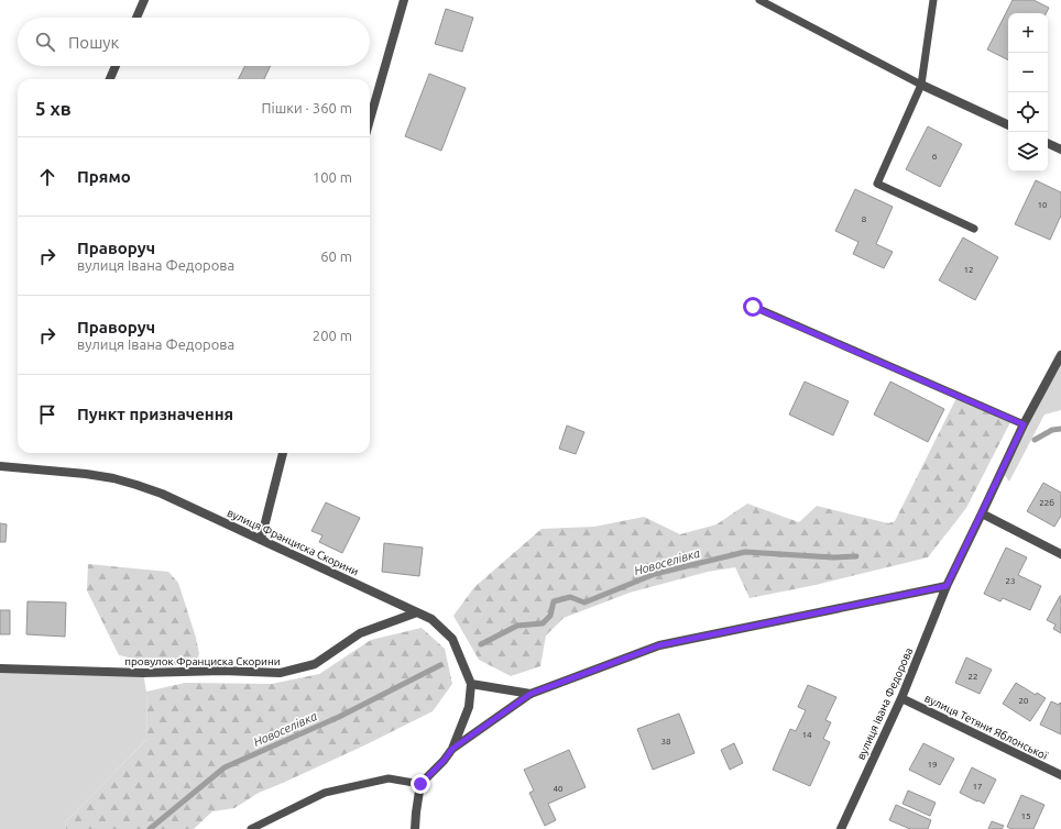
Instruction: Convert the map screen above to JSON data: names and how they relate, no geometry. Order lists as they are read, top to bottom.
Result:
{
  "streets": {
    "street": [
      "вулиця Франциска Скорини",
      "провулок Франциска Скорини",
      "вулиця Івана Федорова",
      "вулиця Тетяни Яблонської"
    ]
  },
  "crossings": [
    ["вулиця Франциска Скорини", "провулок Франциска Скорини"],
    ["вулиця Івана Федорова", "вулиця Тетяни Яблонської"]
  ],
  "water": ["Новоселівка"],
  "house_numbers": [
    "6",
    "10",
    "8",
    "12",
    "22б",
    "23",
    "22",
    "20",
    "14",
    "38",
    "19",
    "17",
    "40",
    "15"
  ],
  "page": {
    "map_buttons": ["+", "−"],
    "search": "Пошук",
    "heading": ["5 хв", "Пішки · 360 m"],
    "list": [
      ["Прямо", "100 m"],
      ["Праворуч", "вулиця Івана Федорова", "60 m"],
      ["Праворуч", "вулиця Івана Федорова", "200 m"],
      "Пункт призначення"
    ]
  }
}
